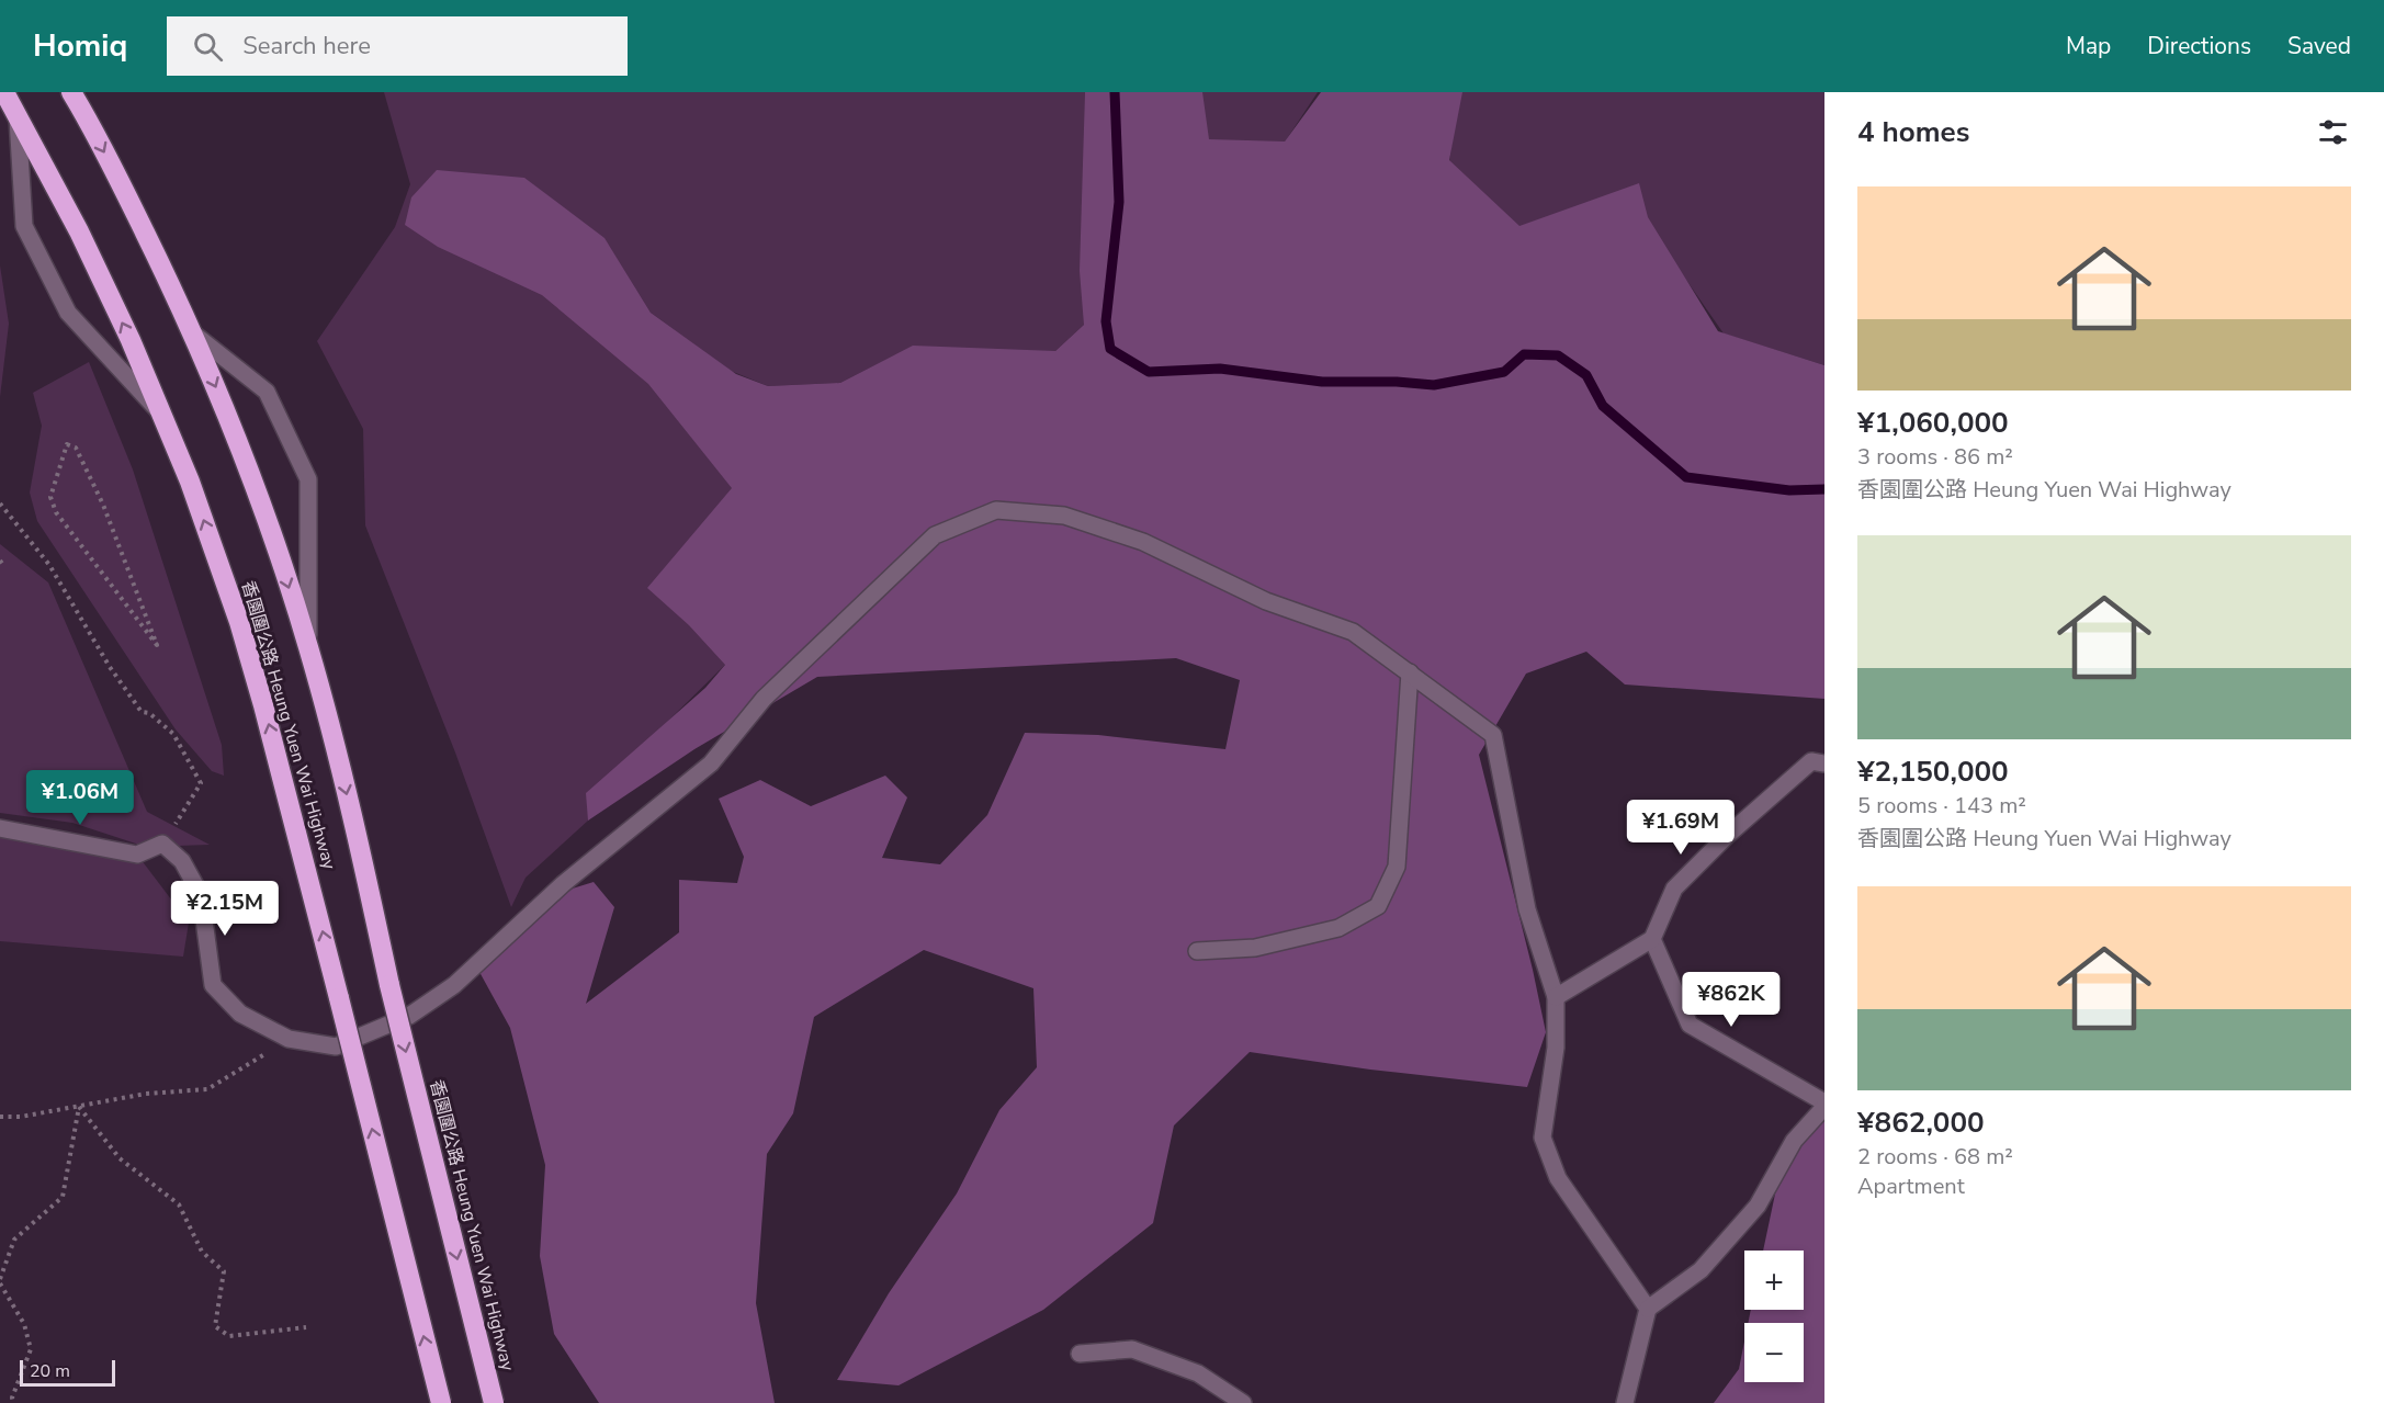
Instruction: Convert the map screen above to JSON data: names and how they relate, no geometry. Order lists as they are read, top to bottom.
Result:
{
  "streets": {
    "highway": ["香園圍公路 Heung Yuen Wai Highway"]
  },
  "scale_bar": "20 m",
  "page": {
    "header": "Homiq",
    "search": "Search here",
    "nav": ["Map", "Directions", "Saved"],
    "heading": "4 homes",
    "list": [
      {
        "name": "¥1,060,000",
        "note": "3 rooms · 86 m² · 香園圍公路 Heung Yuen Wai Highway"
      },
      {
        "name": "¥2,150,000",
        "note": "5 rooms · 143 m² · 香園圍公路 Heung Yuen Wai Highway"
      },
      {
        "name": "¥862,000",
        "note": "2 rooms · 68 m² · Apartment"
      }
    ],
    "price": [
      "¥1.06M",
      "¥1.69M",
      "¥2.15M",
      "¥862K"
    ],
    "map_buttons": ["+", "−"],
    "scale": "20 m"
  }
}
